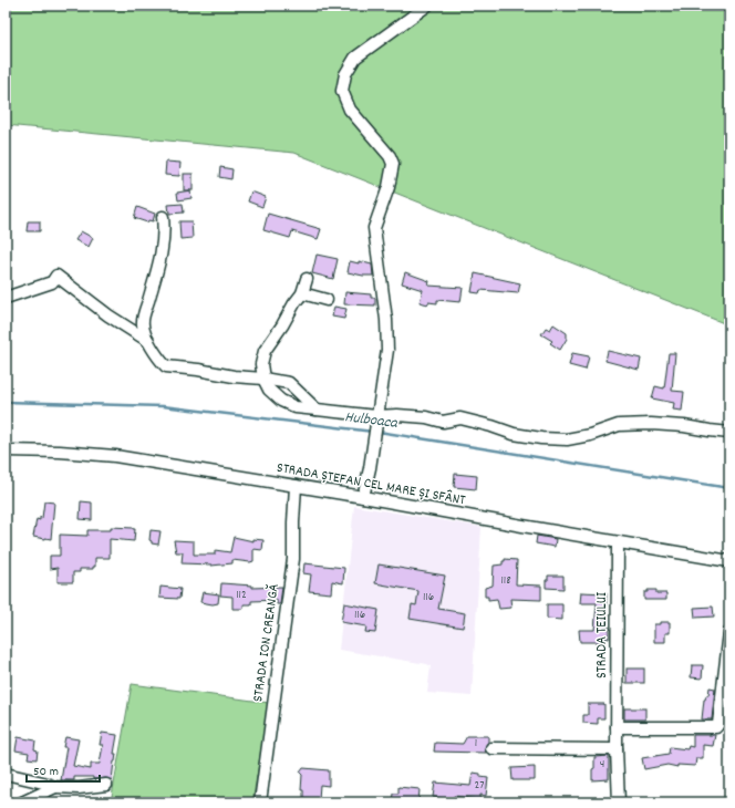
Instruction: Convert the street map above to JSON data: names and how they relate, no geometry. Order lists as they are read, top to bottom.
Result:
{
  "streets": {
    "street": ["STRADA ȘTEFAN CEL MARE ȘI SFÂNT", "STRADA TEIULUI", "STRADA ION CREANGĂ"]
  },
  "crossings": [
    ["STRADA ȘTEFAN CEL MARE ȘI SFÂNT", "STRADA TEIULUI"],
    ["STRADA ȘTEFAN CEL MARE ȘI SFÂNT", "STRADA ION CREANGĂ"]
  ],
  "water": ["Hulboaca"],
  "house_numbers": [
    "118",
    "112",
    "116",
    "116",
    "1",
    "4",
    "27"
  ],
  "scale_bar": "50 m"
}
